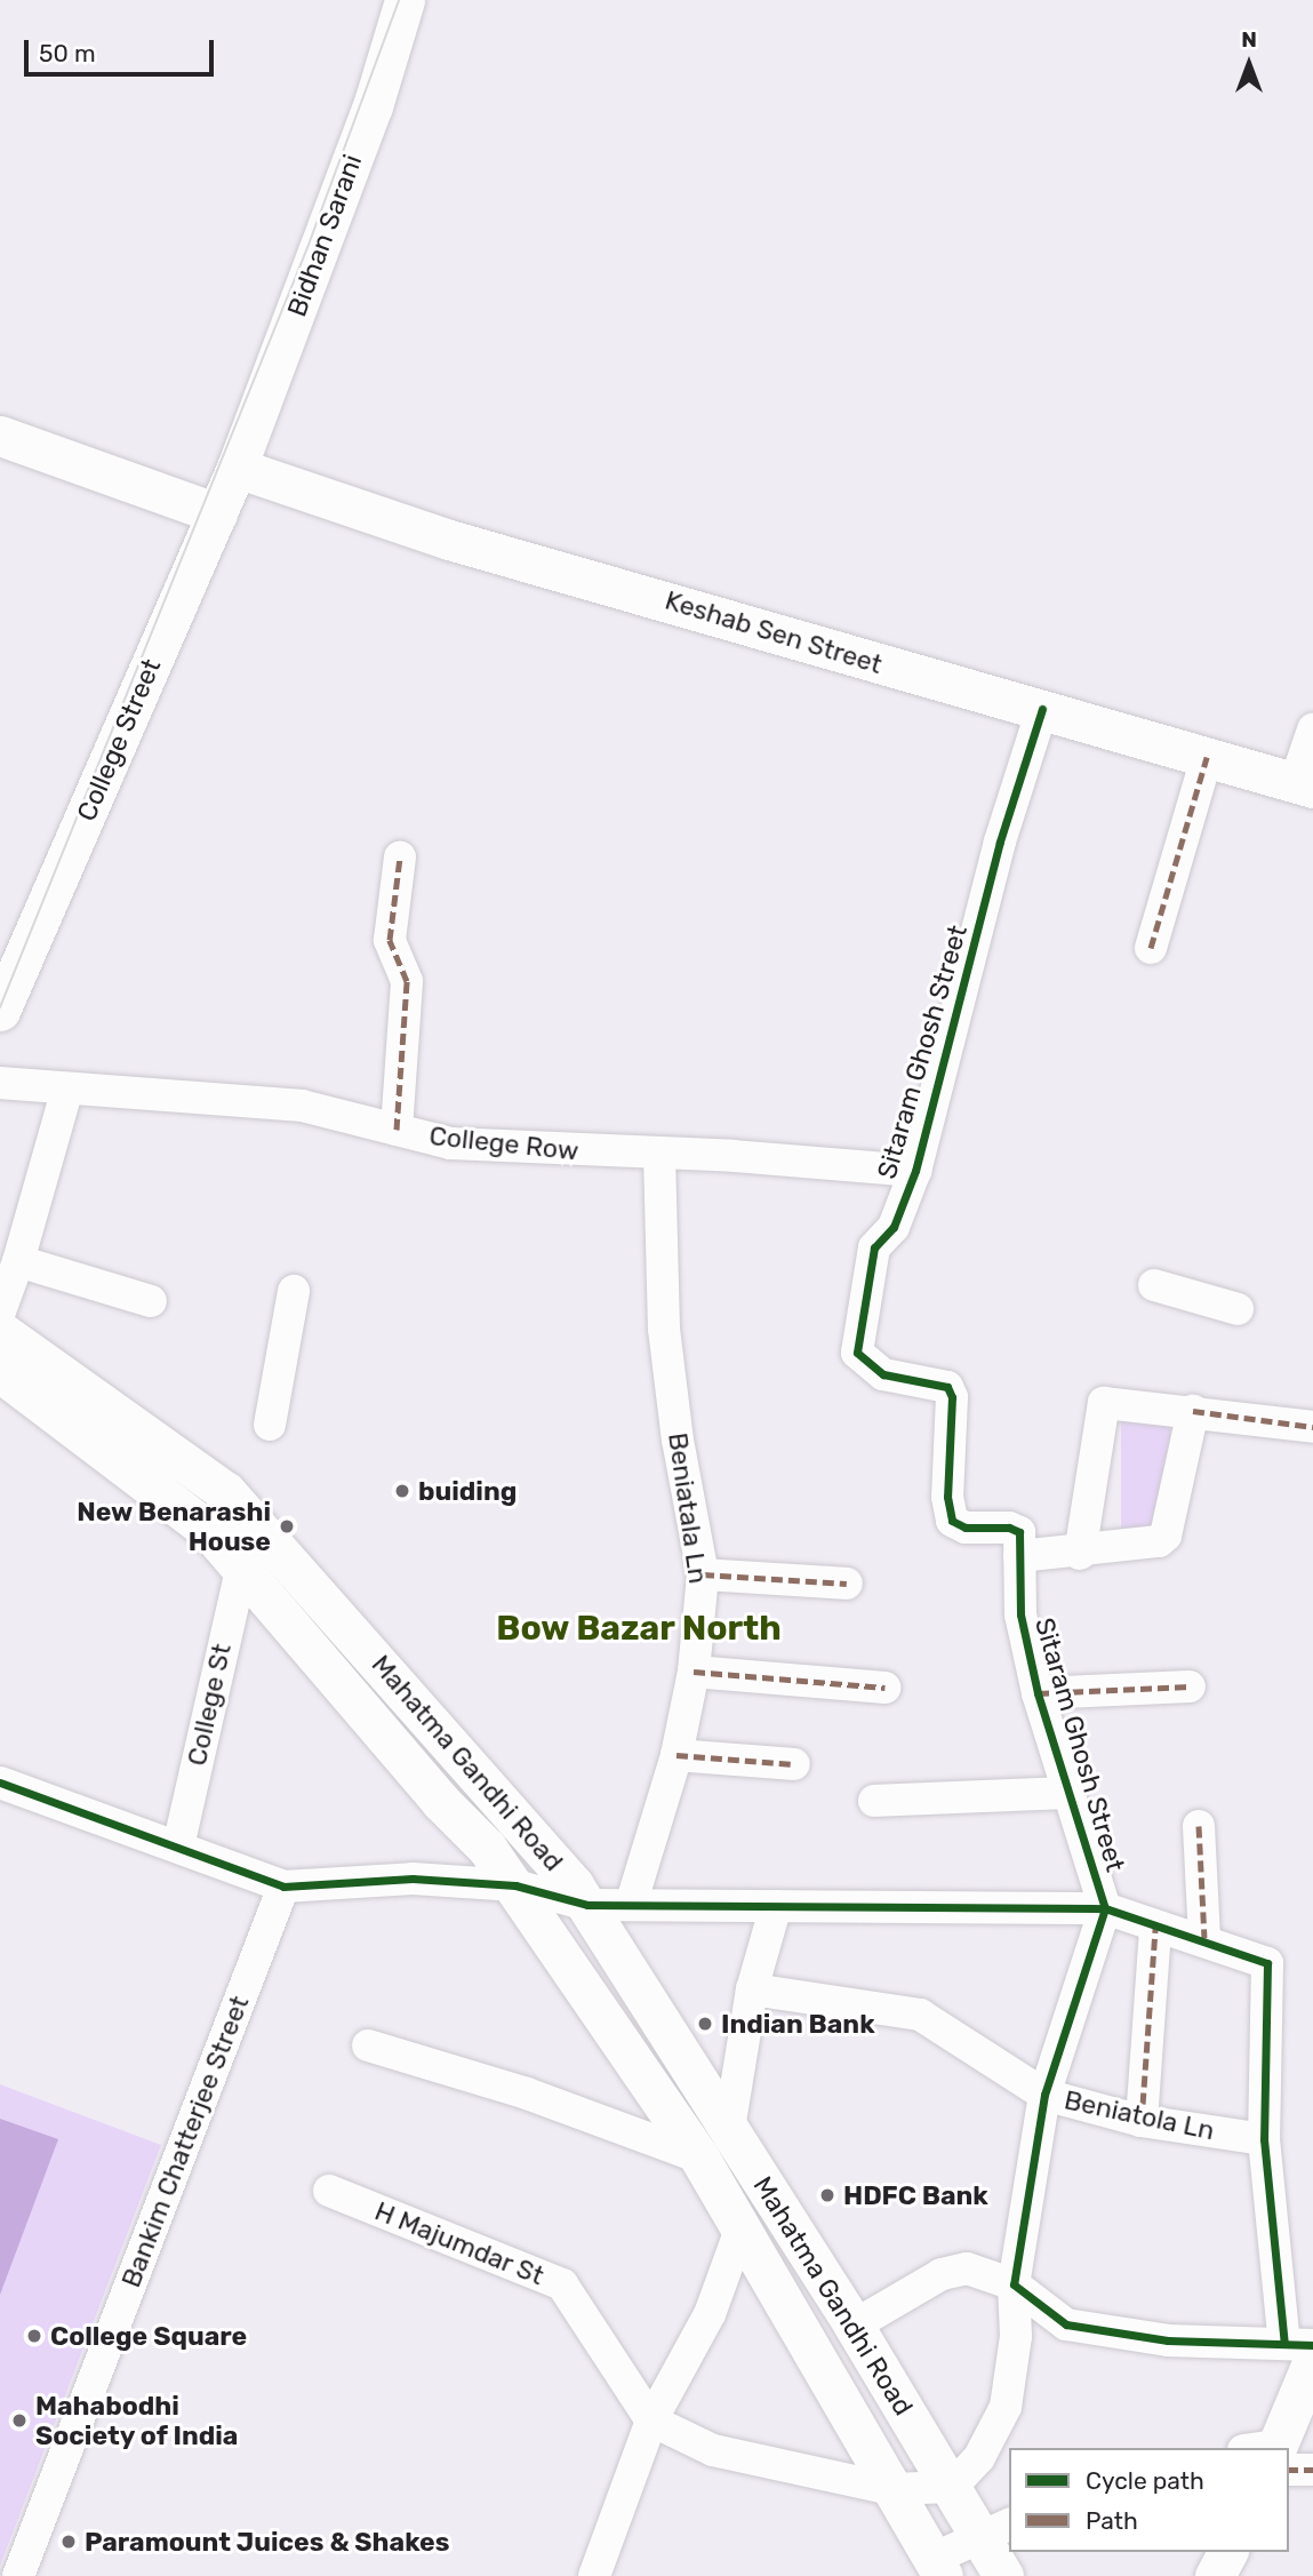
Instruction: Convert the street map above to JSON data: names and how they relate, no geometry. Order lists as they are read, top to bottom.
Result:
{
  "streets": {
    "main road": [
      "Bidhan Sarani",
      "Keshab Sen Street",
      "College Street",
      "Mahatma Gandhi Road"
    ],
    "street": [
      "Sitaram Ghosh Street",
      "College Row",
      "Beniatala Ln",
      "College St",
      "Beniatola Ln",
      "Bankim Chatterjee Street",
      "H Majumdar St"
    ]
  },
  "crossings": [
    ["Bidhan Sarani", "Keshab Sen Street"],
    ["Bidhan Sarani", "College Street"],
    ["Keshab Sen Street", "College Street"],
    ["Keshab Sen Street", "Sitaram Ghosh Street"],
    ["Sitaram Ghosh Street", "College Row"],
    ["Sitaram Ghosh Street", "Mahatma Gandhi Road"],
    ["Sitaram Ghosh Street", "Beniatola Ln"],
    ["College Row", "Beniatala Ln"],
    ["College St", "Mahatma Gandhi Road"]
  ],
  "districts": ["Bow Bazar North"],
  "places": [
    "buiding",
    "New Benarashi House",
    "Indian Bank",
    "HDFC Bank",
    "College Square",
    "Mahabodhi Society of India",
    "Paramount Juices & Shakes"
  ],
  "legend": ["Cycle path", "Path"],
  "scale_bar": "50 m",
  "north": "top"
}
